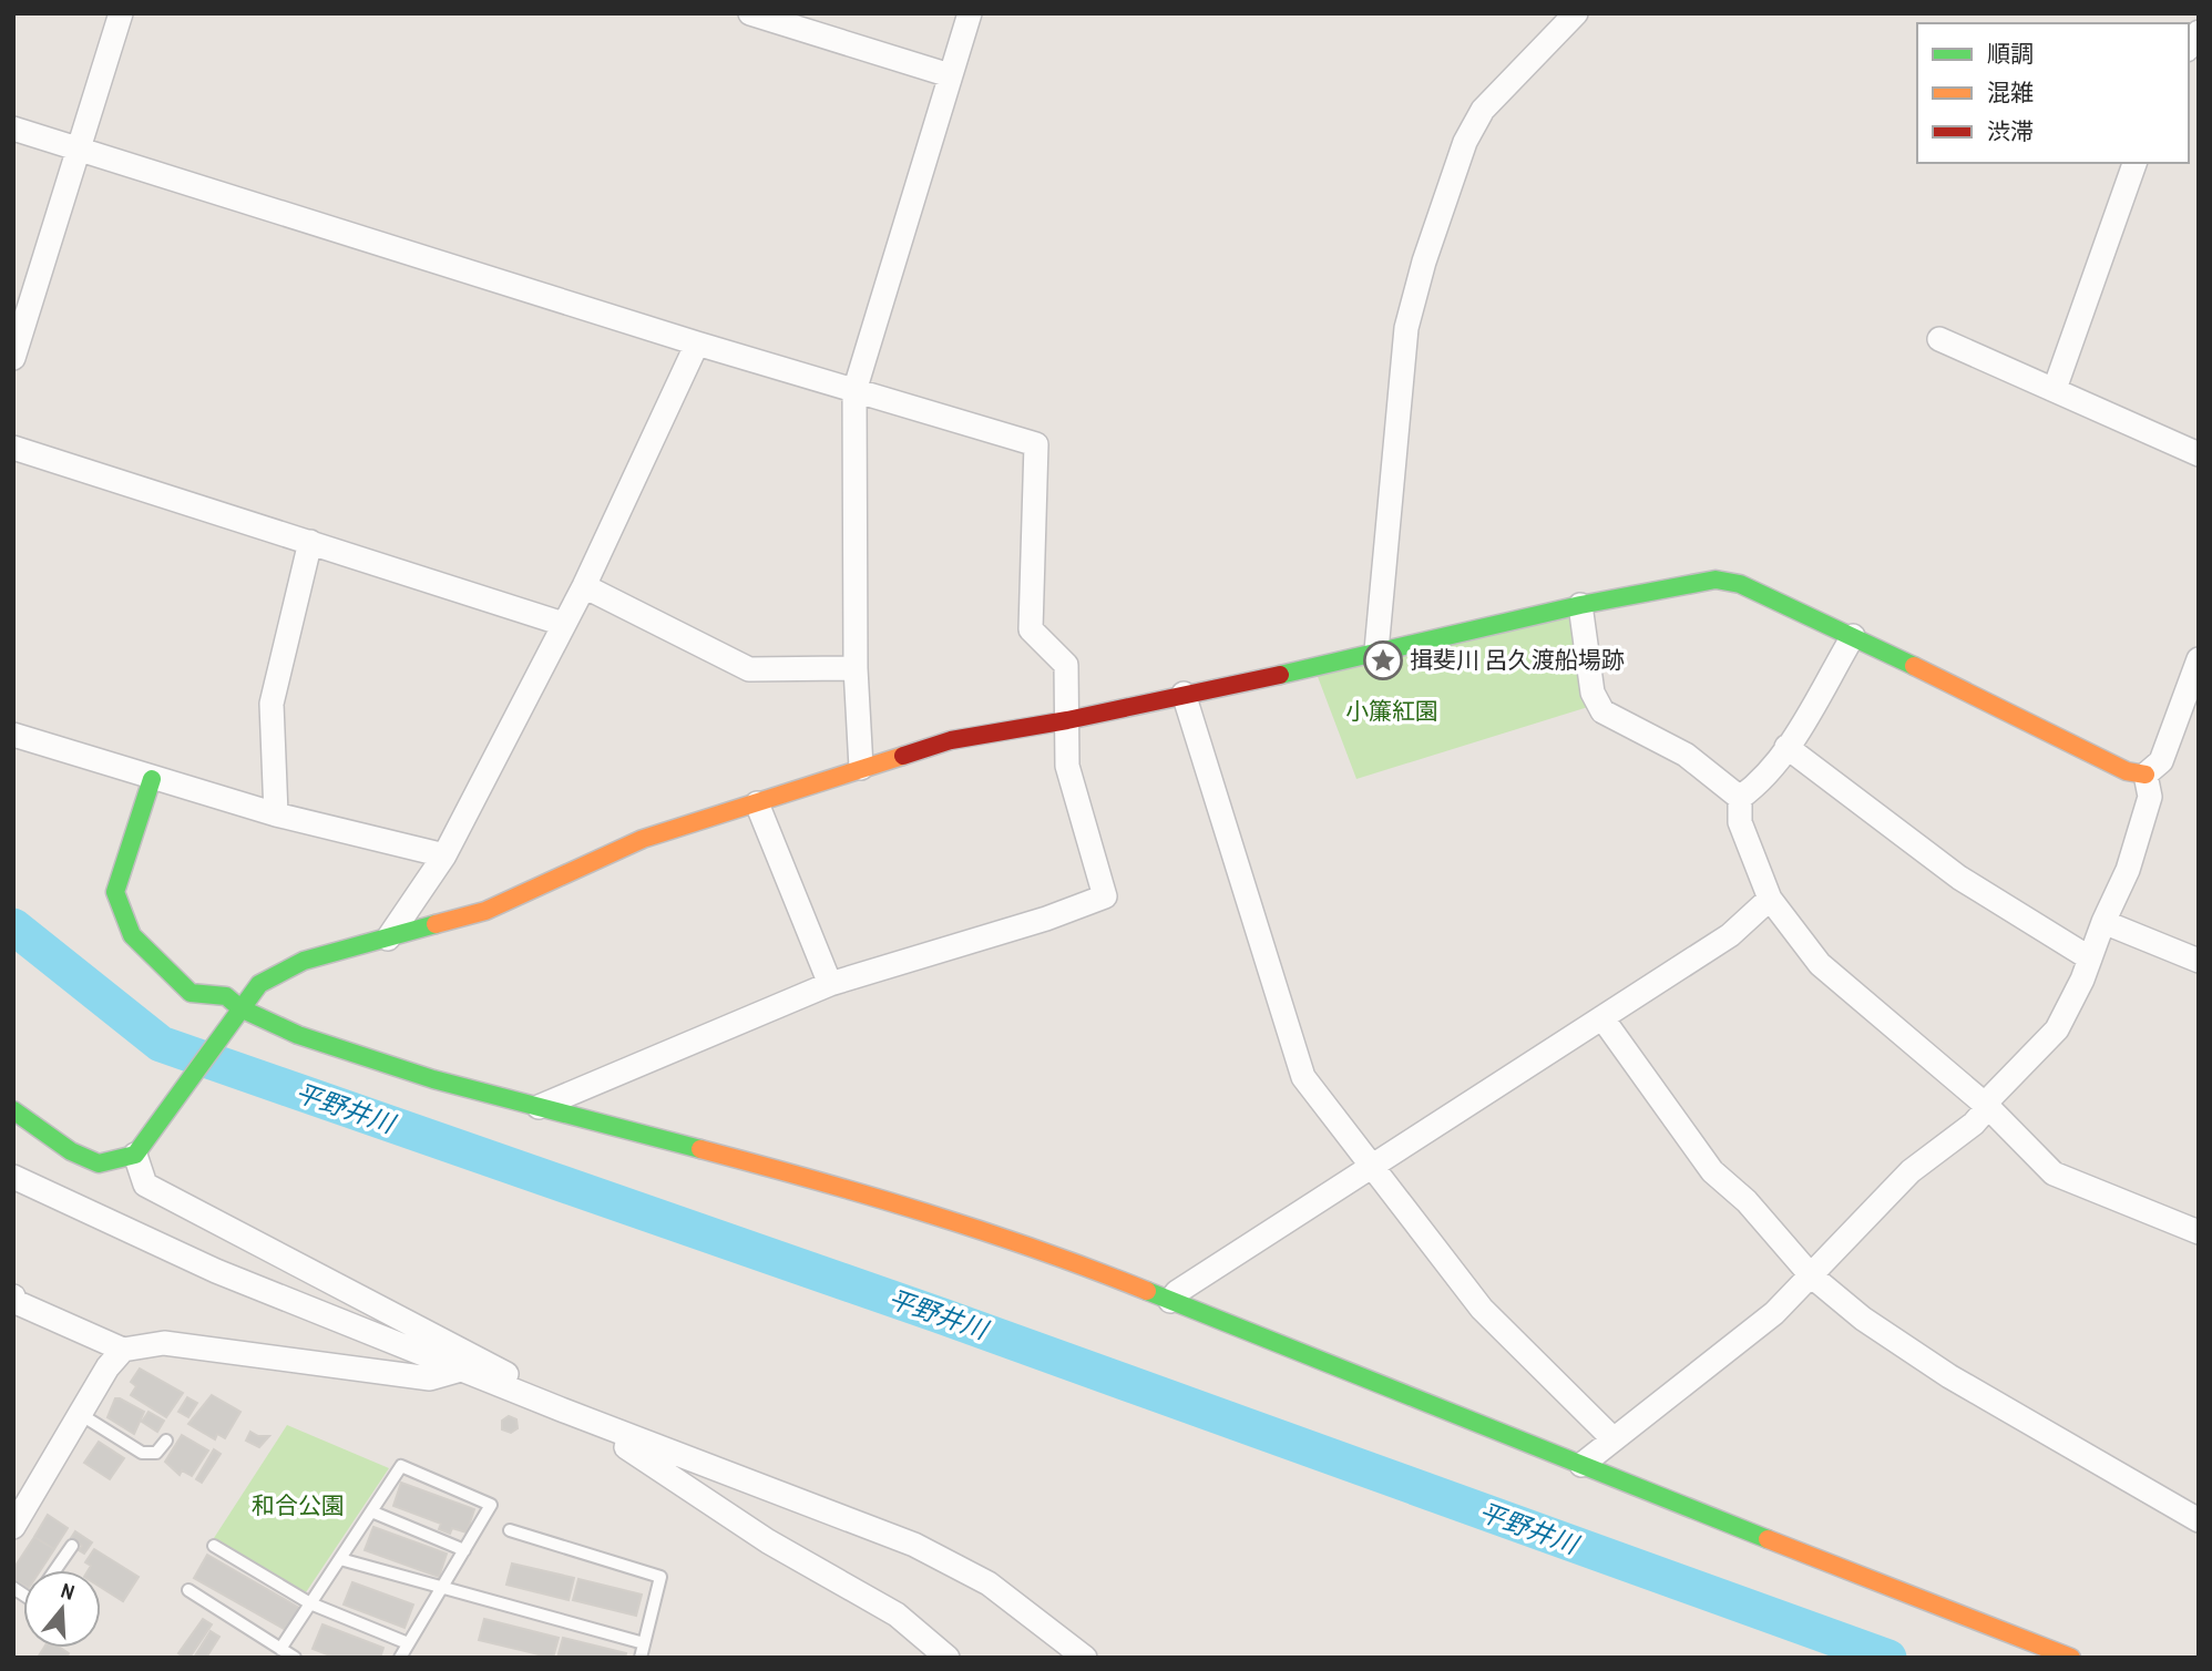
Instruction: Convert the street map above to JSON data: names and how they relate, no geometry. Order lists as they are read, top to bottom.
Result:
{
  "water": ["平野井川"],
  "parks": ["小簾紅園", "和合公園"],
  "places": {
    "place": ["揖斐川 呂久渡船場跡"]
  },
  "legend": ["順調", "混雑", "渋滞"],
  "north": "top"
}
